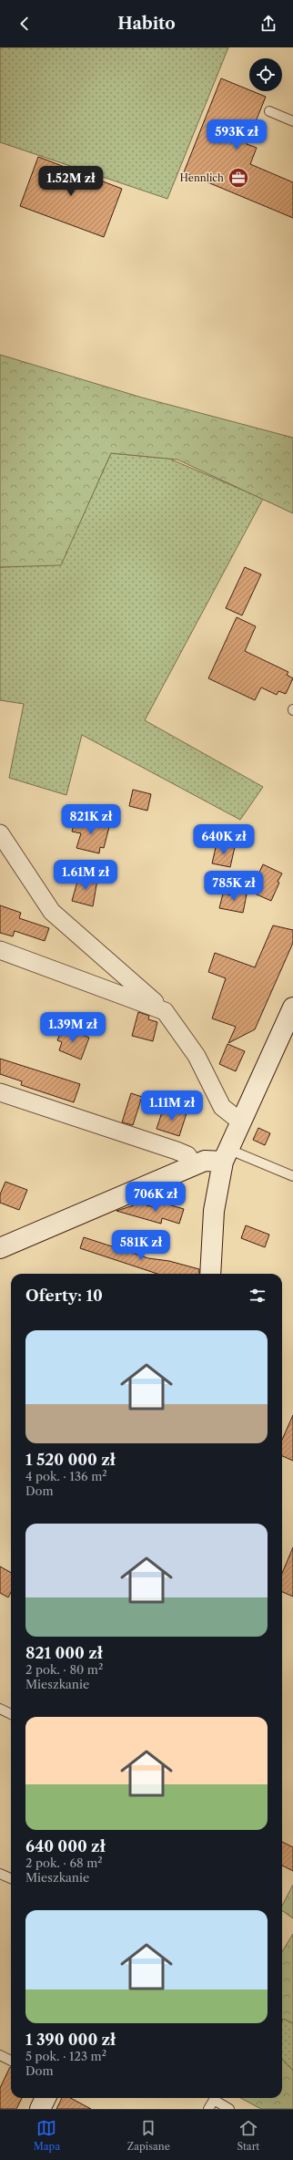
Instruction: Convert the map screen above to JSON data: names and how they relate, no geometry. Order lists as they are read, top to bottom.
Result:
{
  "places": {
    "office": ["Hennlich"]
  },
  "page": {
    "header": "Habito",
    "price": [
      "593K zł",
      "1.52M zł",
      "821K zł",
      "640K zł",
      "1.61M zł",
      "785K zł",
      "1.39M zł",
      "1.11M zł",
      "706K zł",
      "581K zł"
    ],
    "heading": "Oferty: 10",
    "list": [
      {
        "name": "1 520 000 zł",
        "note": "4 pok. · 136 m² · Dom"
      },
      {
        "name": "821 000 zł",
        "note": "2 pok. · 80 m² · Mieszkanie"
      },
      {
        "name": "640 000 zł",
        "note": "2 pok. · 68 m² · Mieszkanie"
      },
      {
        "name": "1 390 000 zł",
        "note": "5 pok. · 123 m² · Dom"
      }
    ],
    "tabs": ["Mapa", "Zapisane", "Start"]
  }
}
